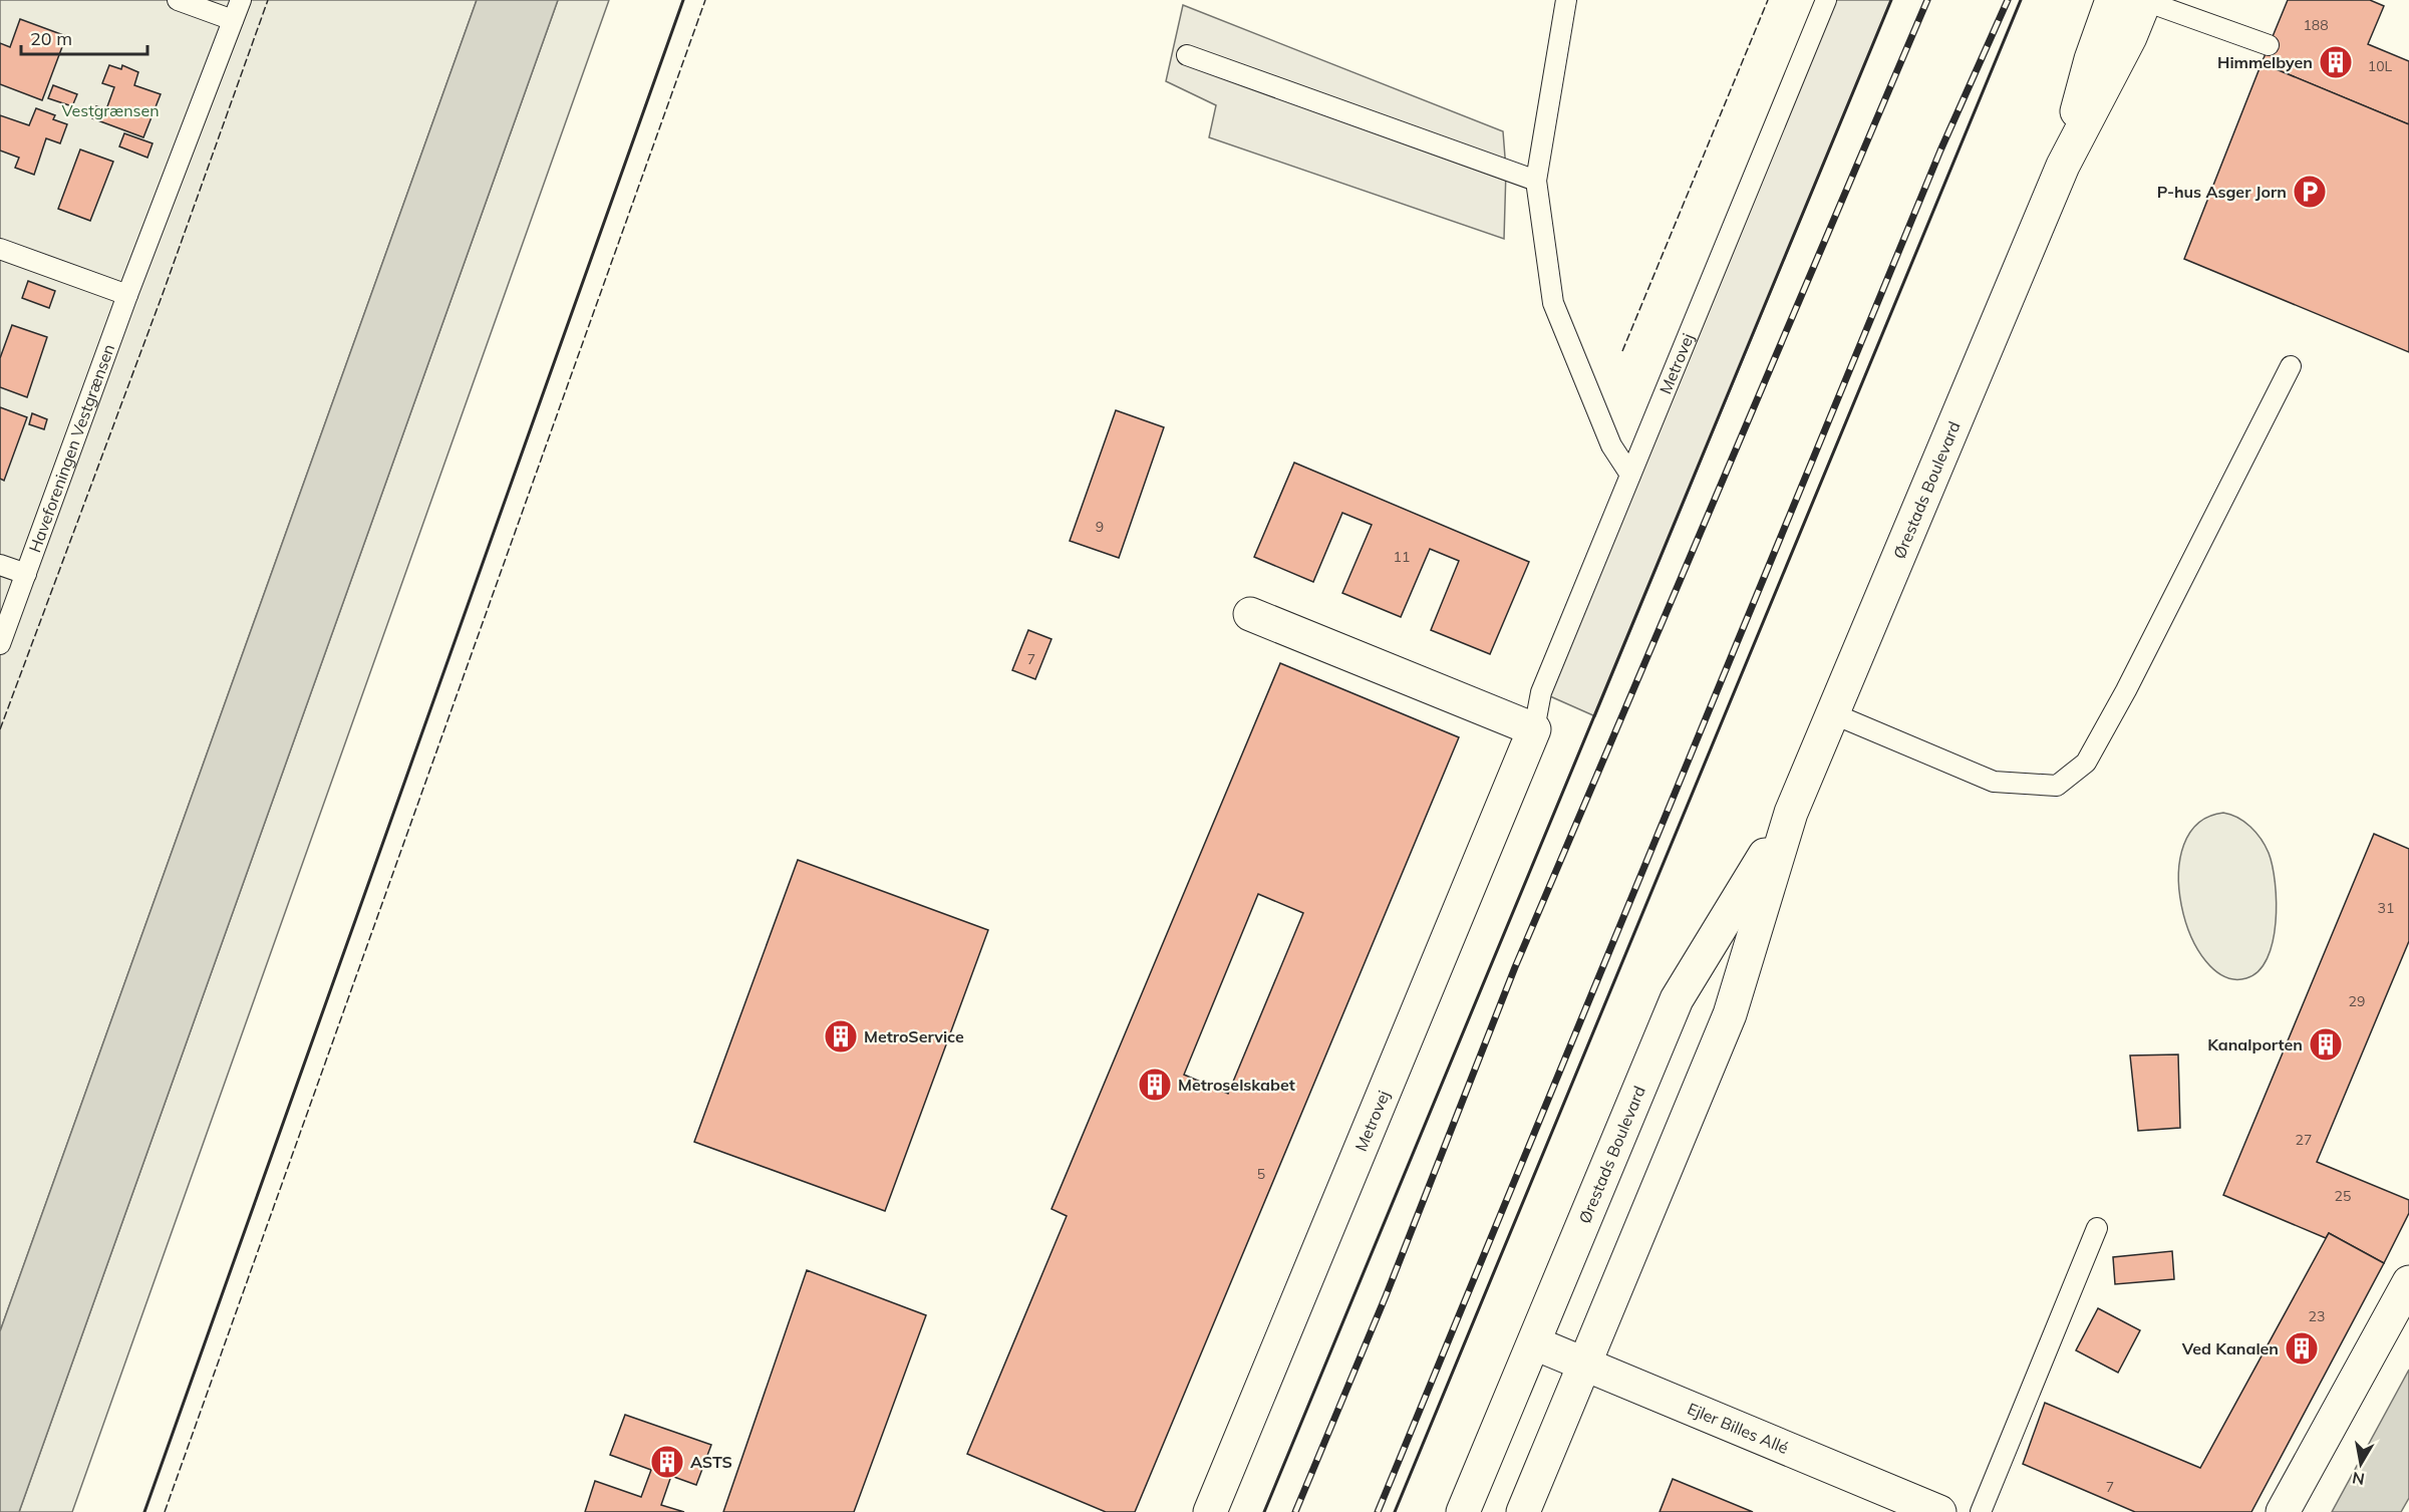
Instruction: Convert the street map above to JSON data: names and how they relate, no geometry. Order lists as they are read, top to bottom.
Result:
{
  "streets": {
    "street": ["Metrovej", "Ørestads Boulevard", "Ejler Billes Allé"],
    "lane": ["Haveforeningen Vestgrænsen"]
  },
  "crossings": [
    ["Ørestads Boulevard", "Ejler Billes Allé"]
  ],
  "parks": ["Vestgrænsen"],
  "places": {
    "building": [
      "Himmelbyen",
      "MetroService",
      "Kanalporten",
      "Metroselskabet",
      "Ved Kanalen",
      "ASTS"
    ],
    "parking": ["P-hus Asger Jorn"]
  },
  "house_numbers": [
    "188",
    "10L",
    "9",
    "11",
    "7",
    "31",
    "29",
    "27",
    "5",
    "25",
    "23",
    "7"
  ],
  "scale_bar": "20 m",
  "north": "bottom"
}
